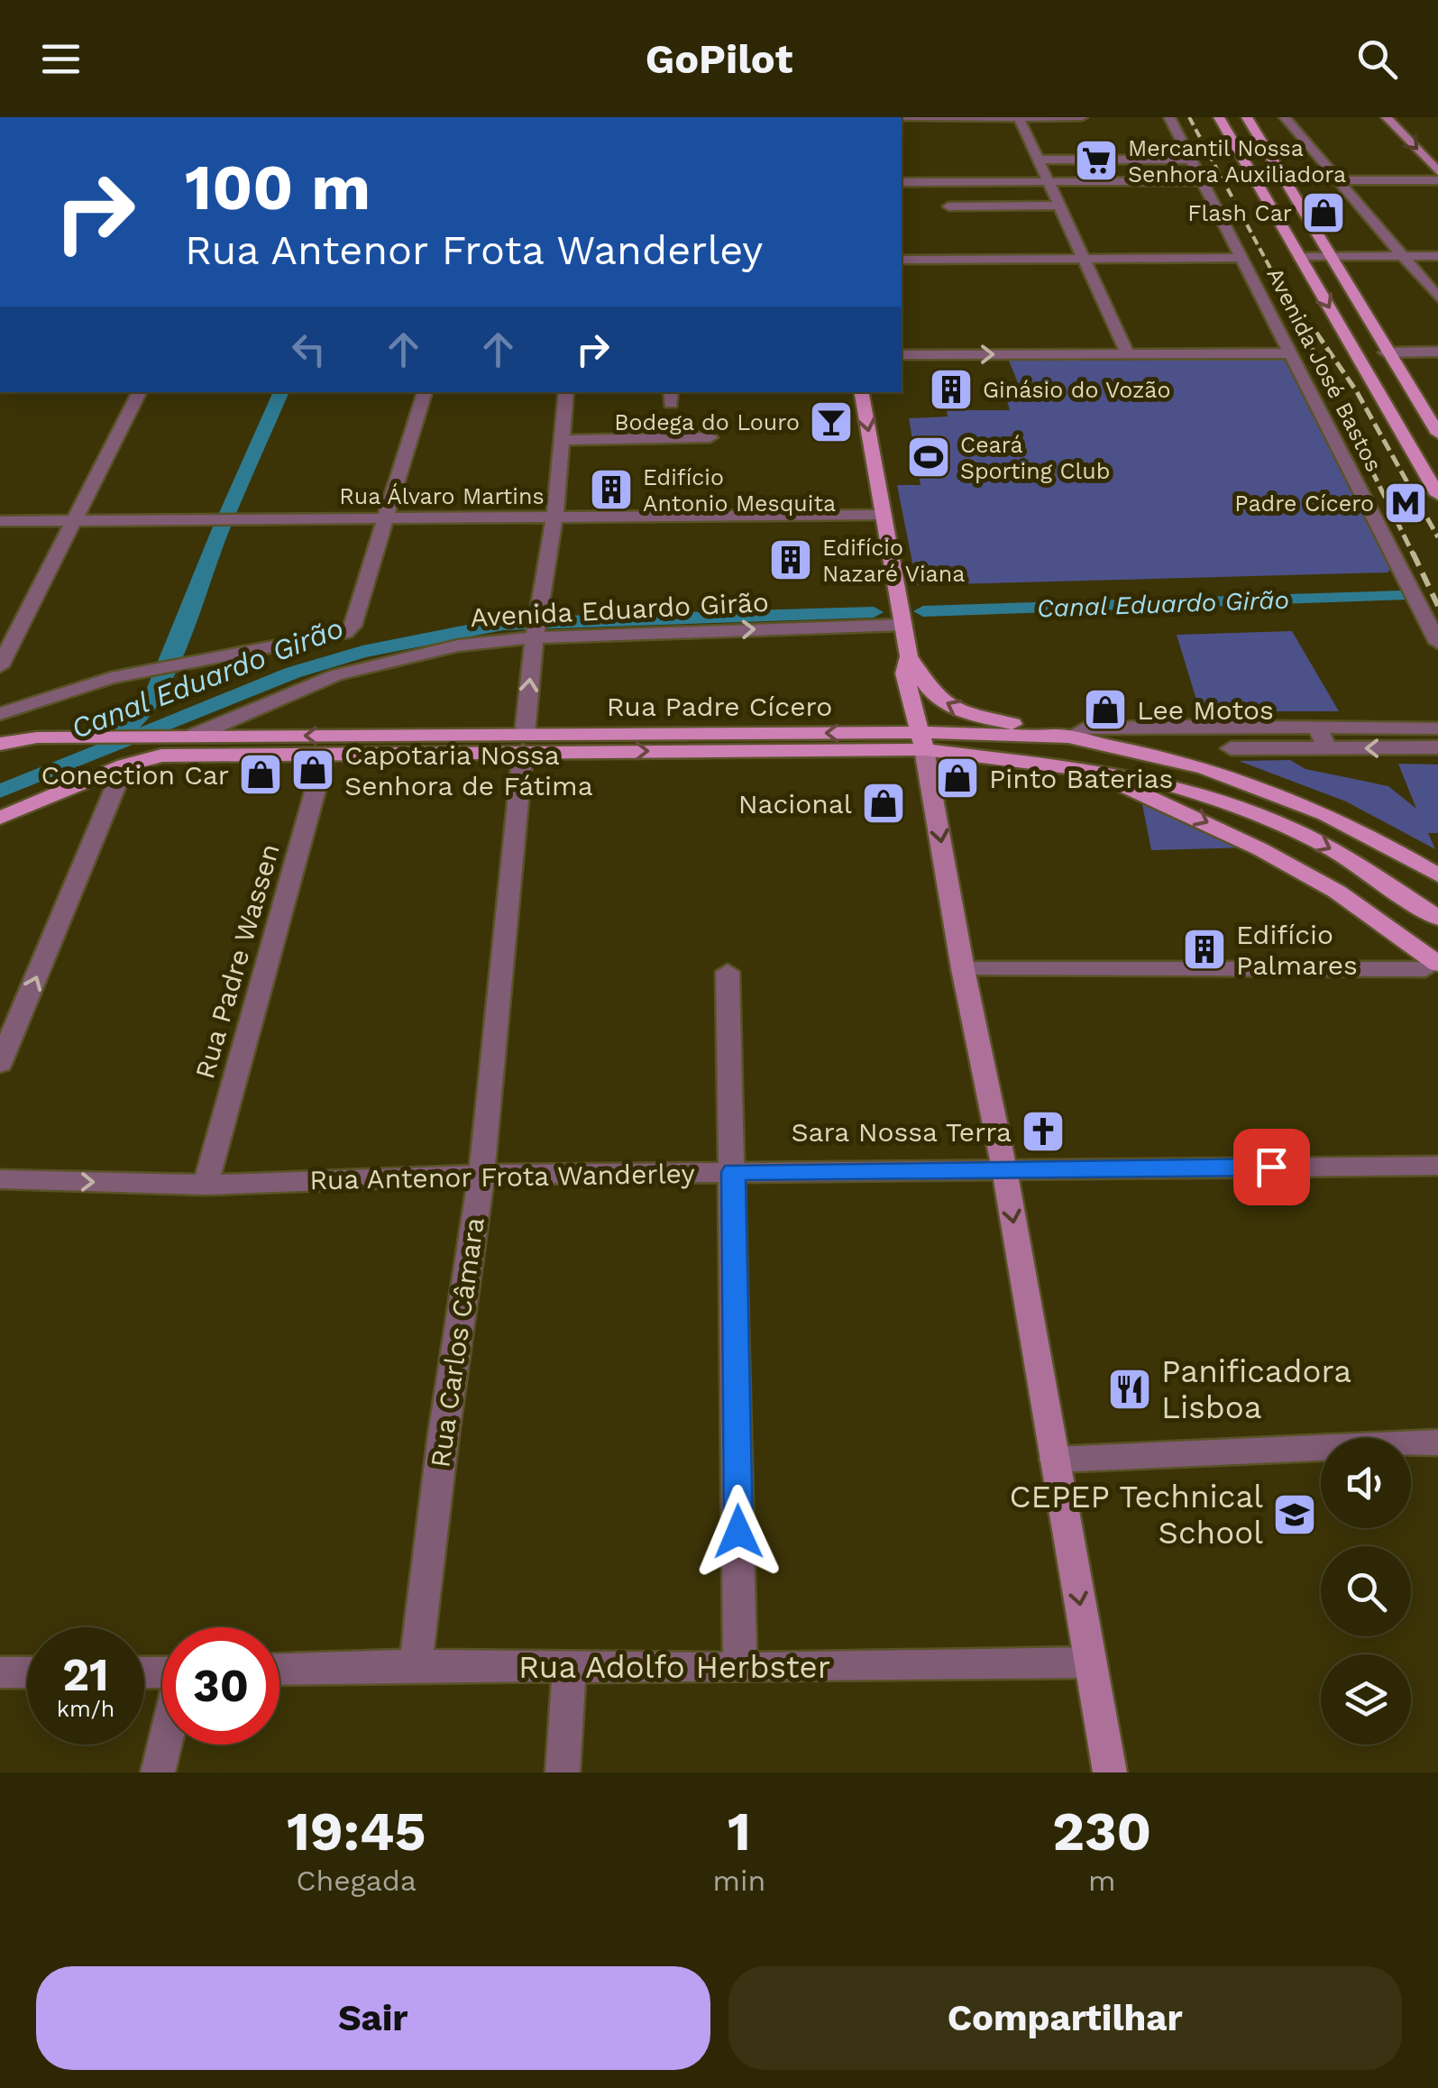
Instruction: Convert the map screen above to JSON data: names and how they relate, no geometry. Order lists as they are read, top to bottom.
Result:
{
  "streets": {
    "main road": ["Avenida José Bastos", "Rua Padre Cícero"],
    "street": [
      "Rua Álvaro Martins",
      "Avenida Eduardo Girão",
      "Rua Padre Wassen",
      "Rua Antenor Frota Wanderley",
      "Rua Carlos Câmara",
      "Rua Adolfo Herbster"
    ]
  },
  "crossings": [
    ["Rua Álvaro Martins", "Rua Carlos Câmara"],
    ["Avenida Eduardo Girão", "Rua Padre Cícero"],
    ["Avenida Eduardo Girão", "Rua Carlos Câmara"],
    ["Rua Padre Cícero", "Rua Padre Wassen"],
    ["Rua Padre Cícero", "Rua Carlos Câmara"],
    ["Rua Padre Wassen", "Rua Antenor Frota Wanderley"],
    ["Rua Antenor Frota Wanderley", "Rua Carlos Câmara"],
    ["Rua Carlos Câmara", "Rua Adolfo Herbster"]
  ],
  "water": ["Canal Eduardo Girão"],
  "places": {
    "supermarket": ["Mercantil Nossa Senhora Auxiliadora"],
    "shop": [
      "Flash Car",
      "Lee Motos",
      "Capotaria Nossa Senhora de Fátima",
      "Conection Car",
      "Pinto Baterias",
      "Nacional"
    ],
    "building": [
      "Ginásio do Vozão",
      "Edifício Antonio Mesquita",
      "Edifício Nazaré Viana",
      "Edifício Palmares"
    ],
    "bar": ["Bodega do Louro"],
    "sports": ["Ceará Sporting Club"],
    "metro station": ["Padre Cícero"],
    "church": ["Sara Nossa Terra"],
    "restaurant": ["Panificadora Lisboa"],
    "school or university": ["CEPEP Technical School"]
  },
  "page": {
    "header": "GoPilot",
    "turn": ["100 m", "Rua Antenor Frota Wanderley"],
    "speed": "21 km/h",
    "limit": "30",
    "eta": [
      "19:45",
      "Chegada",
      "1",
      "min",
      "230",
      "m"
    ],
    "buttons": ["Sair", "Compartilhar"]
  }
}
